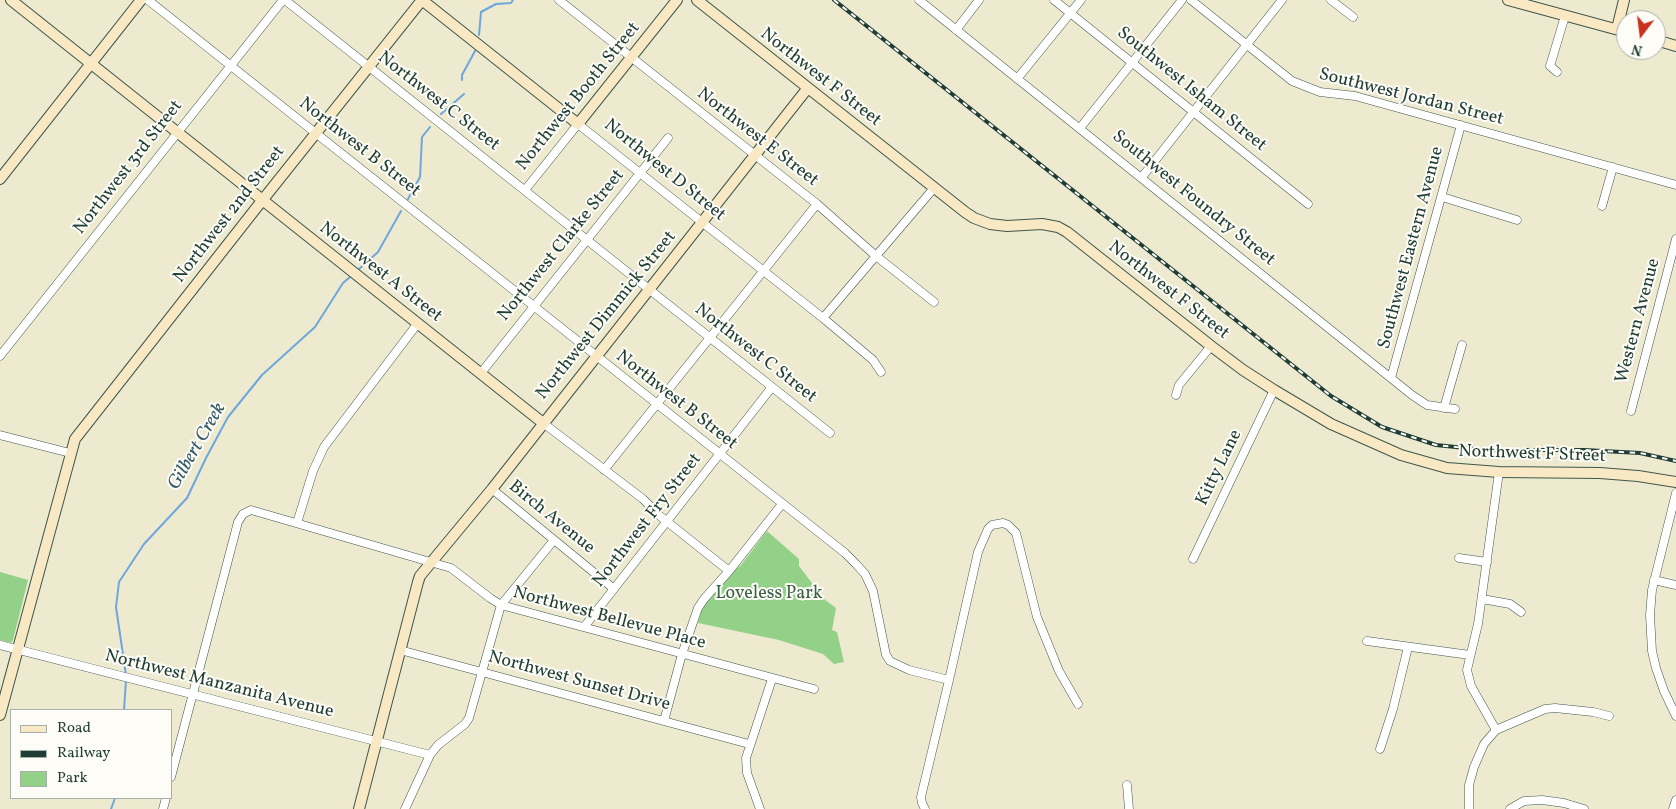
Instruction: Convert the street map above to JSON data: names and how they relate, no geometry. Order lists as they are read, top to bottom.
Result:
{
  "streets": {
    "street": [
      "Northwest F Street",
      "Southwest Isham Street",
      "Northwest Booth Street",
      "Southwest Jordan Street",
      "Northwest C Street",
      "Northwest E Street",
      "Northwest B Street",
      "Northwest 3rd Street",
      "Northwest D Street",
      "Southwest Foundry Street",
      "Northwest 2nd Street",
      "Northwest Clarke Street",
      "Southwest Eastern Avenue",
      "Northwest A Street",
      "Northwest Dimmick Street",
      "Western Avenue",
      "Kitty Lane",
      "Birch Avenue",
      "Northwest Fry Street",
      "Northwest Bellevue Place",
      "Northwest Sunset Drive",
      "Northwest Manzanita Avenue"
    ]
  },
  "crossings": [
    ["Northwest F Street", "Northwest Dimmick Street"],
    ["Northwest F Street", "Kitty Lane"],
    ["Northwest Booth Street", "Northwest C Street"],
    ["Northwest Booth Street", "Northwest E Street"],
    ["Northwest Booth Street", "Northwest D Street"],
    ["Southwest Jordan Street", "Southwest Eastern Avenue"],
    ["Northwest C Street", "Northwest 3rd Street"],
    ["Northwest C Street", "Northwest 2nd Street"],
    ["Northwest C Street", "Northwest Clarke Street"],
    ["Northwest C Street", "Northwest Dimmick Street"],
    ["Northwest C Street", "Northwest Fry Street"],
    ["Northwest E Street", "Northwest Dimmick Street"],
    ["Northwest B Street", "Northwest 3rd Street"],
    ["Northwest B Street", "Northwest 2nd Street"],
    ["Northwest B Street", "Northwest Clarke Street"],
    ["Northwest B Street", "Northwest Dimmick Street"],
    ["Northwest B Street", "Northwest Fry Street"],
    ["Northwest 3rd Street", "Northwest A Street"],
    ["Northwest D Street", "Northwest 2nd Street"],
    ["Northwest D Street", "Northwest Clarke Street"],
    ["Northwest D Street", "Northwest Dimmick Street"],
    ["Southwest Foundry Street", "Southwest Eastern Avenue"],
    ["Northwest 2nd Street", "Northwest A Street"],
    ["Northwest 2nd Street", "Northwest Manzanita Avenue"],
    ["Northwest Clarke Street", "Northwest A Street"],
    ["Northwest A Street", "Northwest Dimmick Street"],
    ["Northwest A Street", "Northwest Fry Street"],
    ["Northwest Dimmick Street", "Birch Avenue"],
    ["Northwest Dimmick Street", "Northwest Bellevue Place"],
    ["Northwest Dimmick Street", "Northwest Sunset Drive"],
    ["Northwest Dimmick Street", "Northwest Manzanita Avenue"],
    ["Birch Avenue", "Northwest Fry Street"],
    ["Northwest Fry Street", "Northwest Bellevue Place"],
    ["Northwest Bellevue Place", "Northwest Manzanita Avenue"]
  ],
  "water": ["Gilbert Creek"],
  "parks": ["Loveless Park"],
  "legend": ["Road", "Railway", "Park"],
  "north": "bottom"
}
